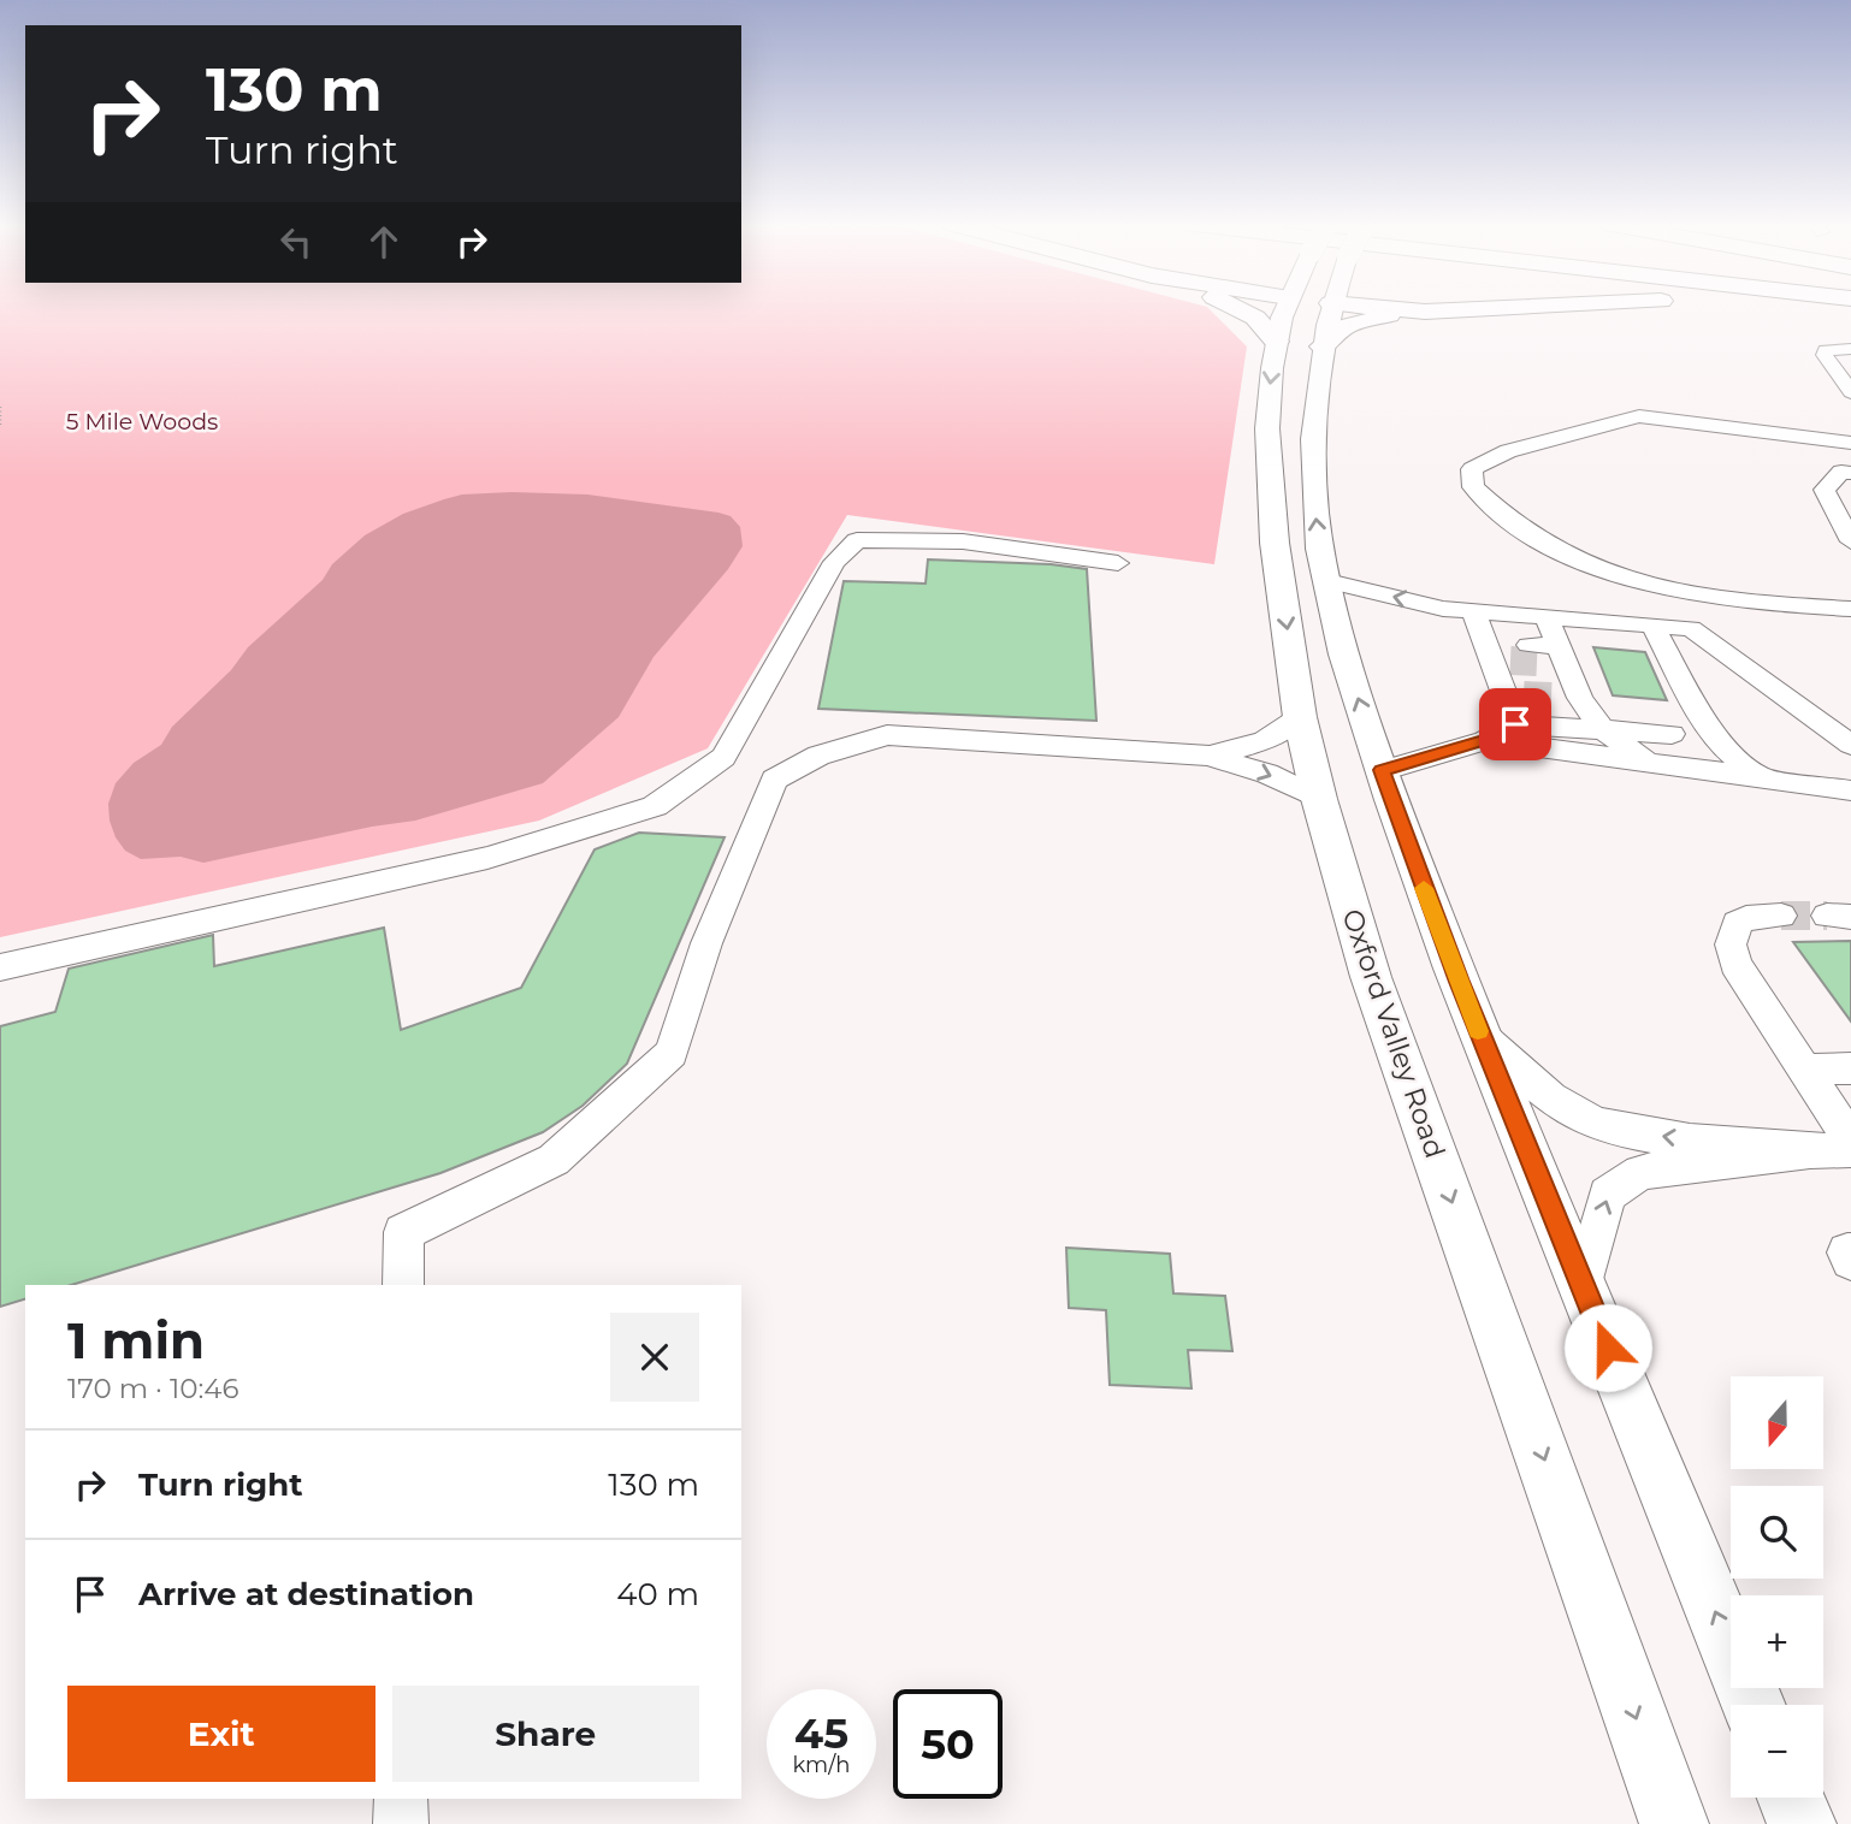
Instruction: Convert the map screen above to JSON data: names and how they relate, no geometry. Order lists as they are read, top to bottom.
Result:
{
  "streets": {
    "main road": ["Oxford Valley Road"]
  },
  "parks": ["5 Mile Woods"],
  "north": "bottom",
  "page": {
    "turn": ["130 m", "Turn right"],
    "heading": ["1 min", "170 m · 10:46"],
    "map_buttons": ["+", "−"],
    "list": [
      {
        "name": "Turn right",
        "value": "130 m"
      },
      {
        "name": "Arrive at destination",
        "value": "40 m"
      }
    ],
    "buttons": ["Exit", "Share"],
    "speed": "45 km/h",
    "limit": "50"
  }
}
